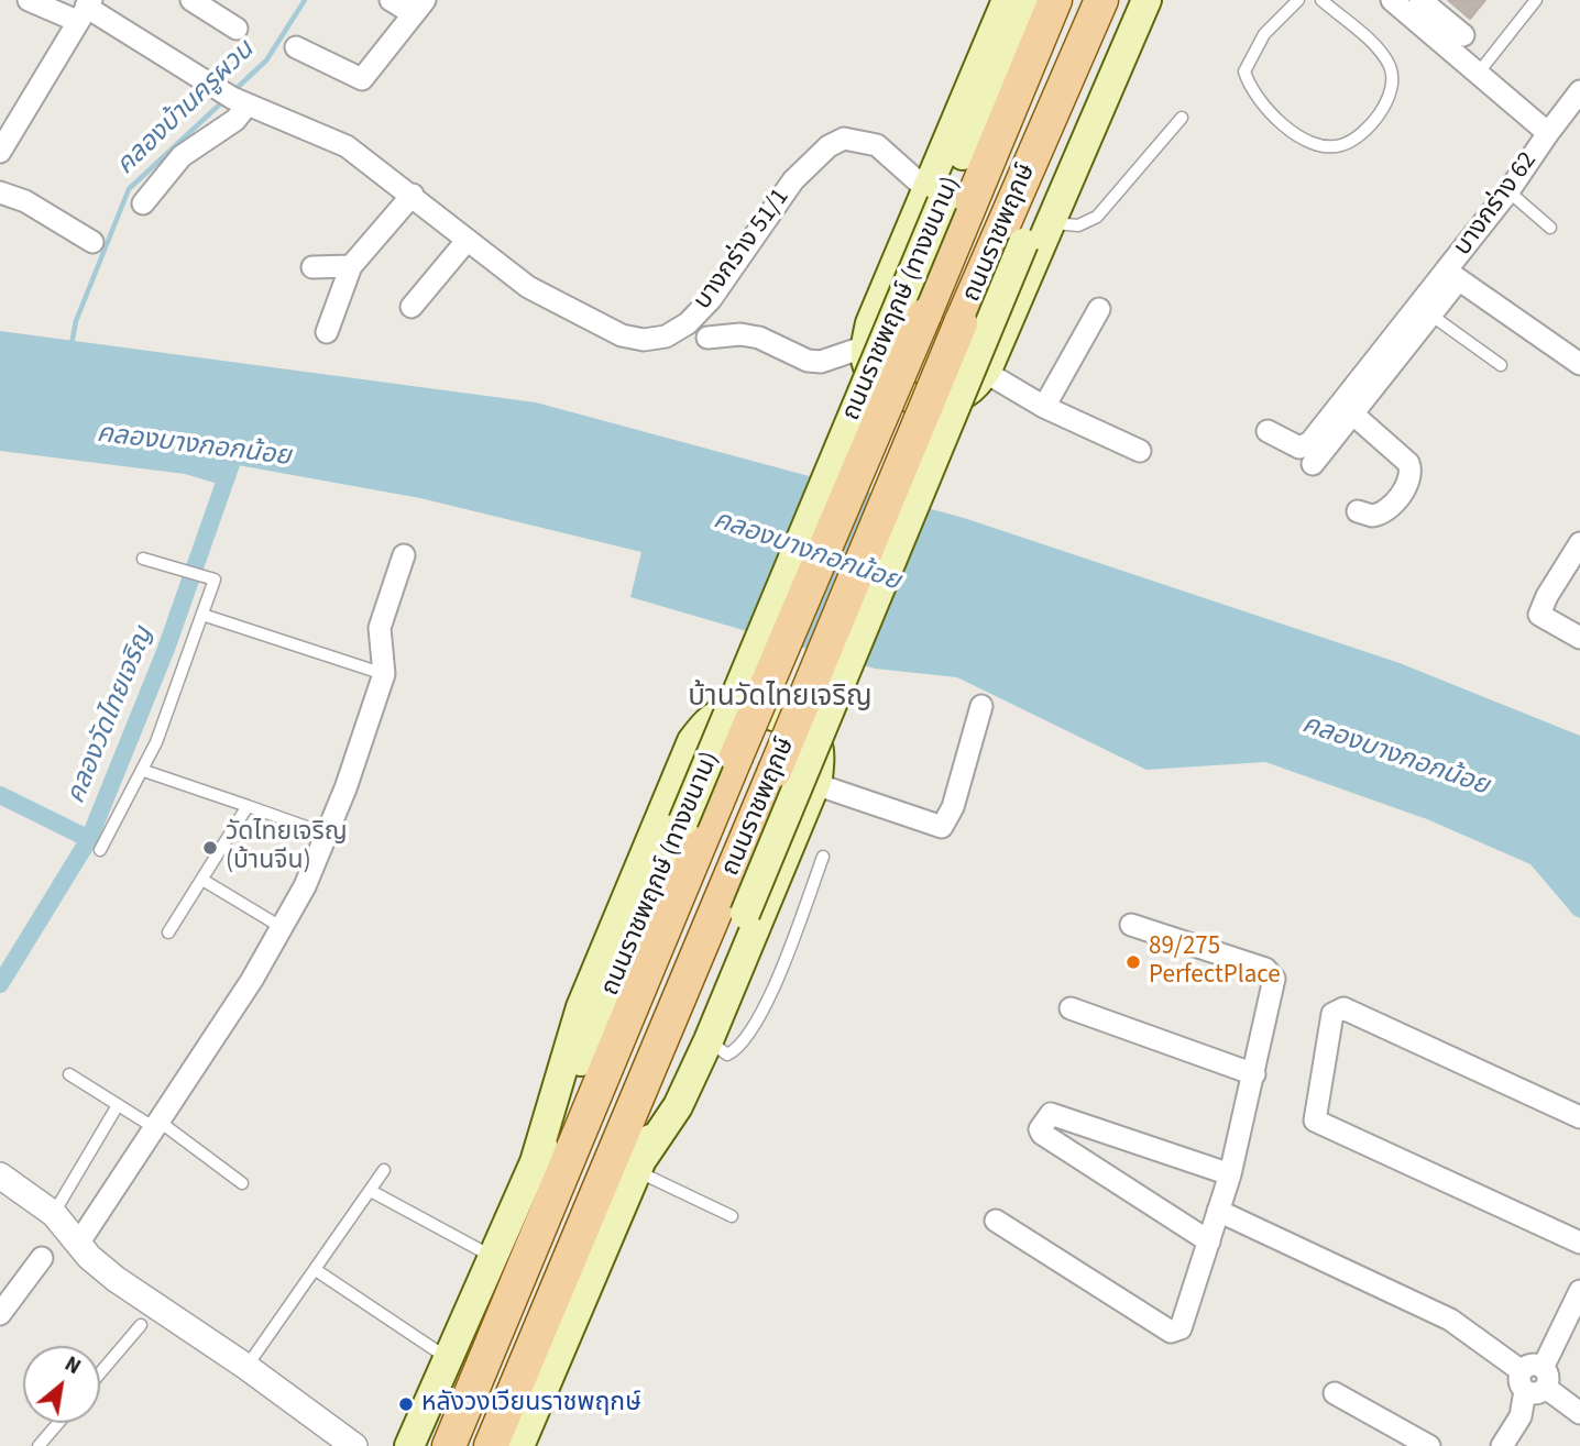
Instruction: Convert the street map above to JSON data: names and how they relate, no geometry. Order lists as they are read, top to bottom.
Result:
{
  "streets": {
    "main road": ["ถนนราชพฤกษ์", "ถนนราชพฤกษ์ (ทางขนาน)"],
    "street": ["บางกร่าง 62", "บางกร่าง 51/1"]
  },
  "crossings": [
    ["บางกร่าง 51/1", "ถนนราชพฤกษ์ (ทางขนาน)"]
  ],
  "districts": ["บ้านวัดไทยเจริญ"],
  "water": ["คลองบ้านครูผวน", "คลองบางกอกน้อย", "คลองวัดไทยเจริญ"],
  "places": ["วัดไทยเจริญ (บ้านจีน)", "89/275 PerfectPlace", "หลังวงเวียนราชพฤกษ์"],
  "north": "top right"
}
